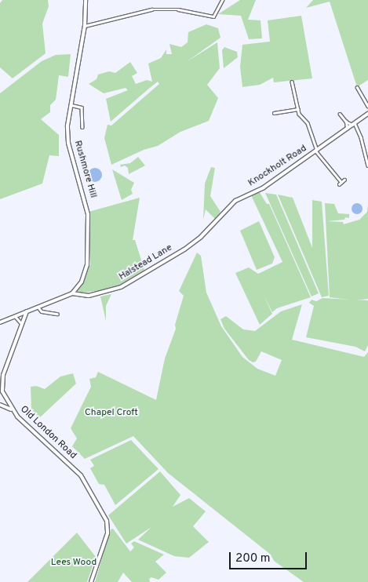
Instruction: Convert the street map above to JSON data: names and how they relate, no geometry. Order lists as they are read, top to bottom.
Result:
{
  "streets": {
    "street": [
      "Knockholt Road",
      "Rushmore Hill",
      "Halstead Lane",
      "Old London Road"
    ]
  },
  "crossings": [
    ["Knockholt Road", "Halstead Lane"],
    ["Rushmore Hill", "Halstead Lane"]
  ],
  "parks": ["Chapel Croft", "Lees Wood"],
  "scale_bar": "200 m"
}
